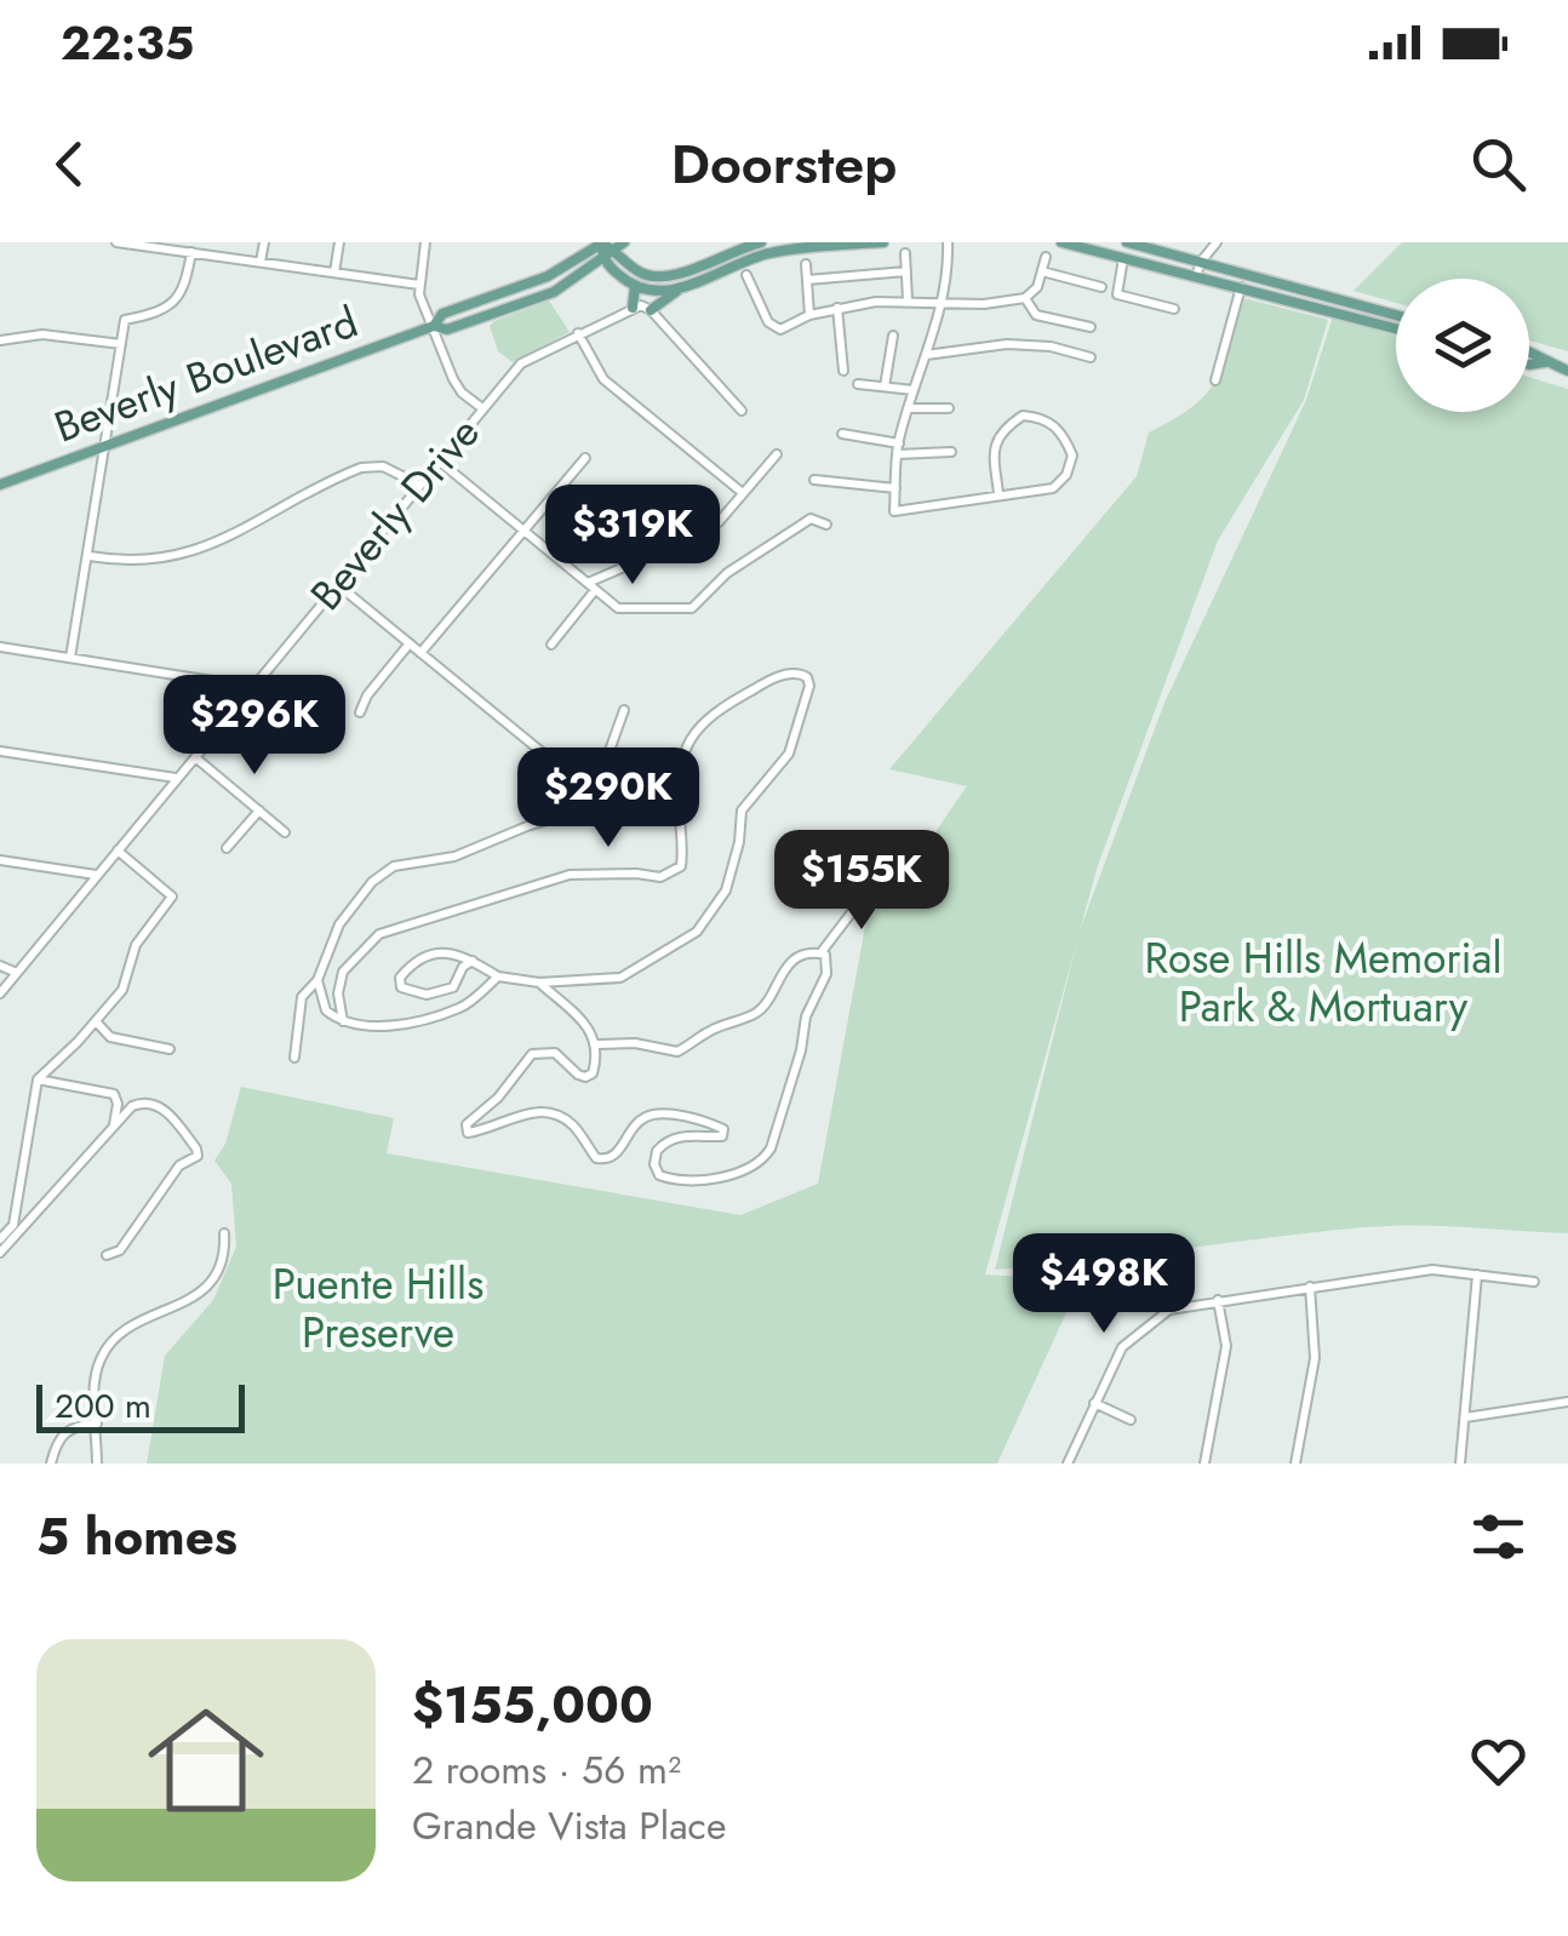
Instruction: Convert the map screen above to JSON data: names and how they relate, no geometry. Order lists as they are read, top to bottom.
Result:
{
  "streets": {
    "main road": ["Beverly Boulevard"],
    "street": ["Beverly Drive"]
  },
  "parks": ["Rose Hills Memorial Park & Mortuary", "Puente Hills Preserve"],
  "scale_bar": "200 m",
  "page": {
    "status": "22:35",
    "header": "Doorstep",
    "price": [
      "$319K",
      "$296K",
      "$290K",
      "$155K",
      "$498K"
    ],
    "scale": "200 m",
    "heading": "5 homes",
    "list": [
      {
        "name": "$155,000",
        "note": "2 rooms · 56 m² · Grande Vista Place"
      }
    ]
  }
}
